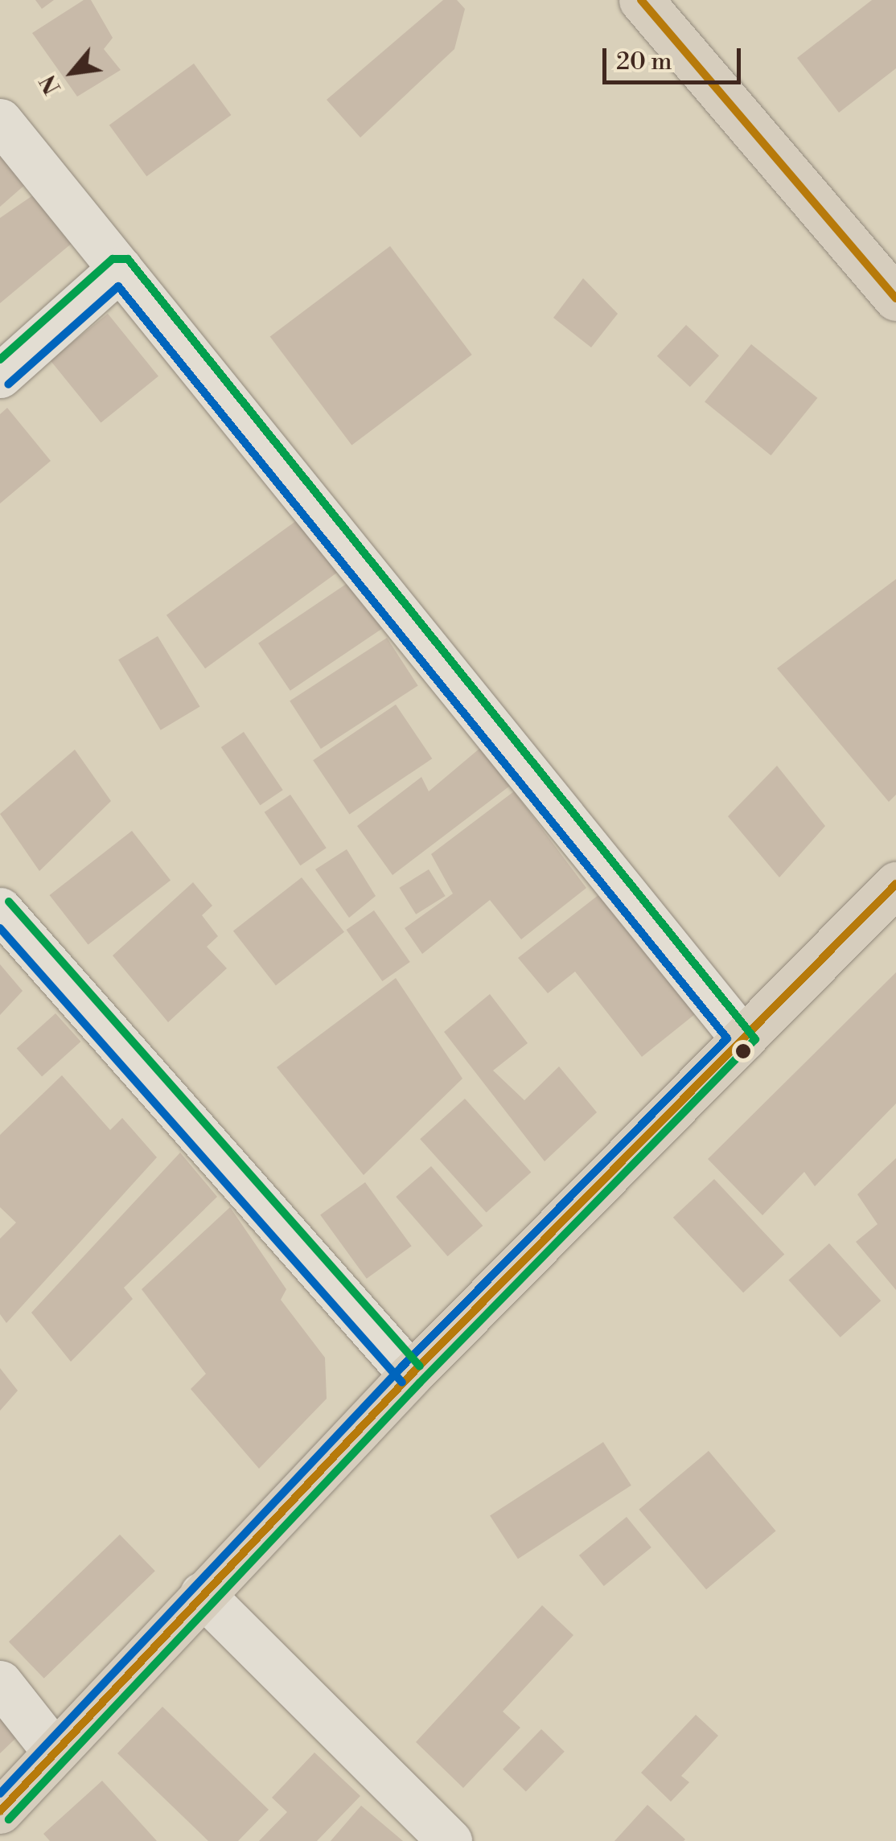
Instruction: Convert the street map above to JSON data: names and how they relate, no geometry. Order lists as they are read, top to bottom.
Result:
{
  "scale_bar": "20 m",
  "north": "bottom left"
}
